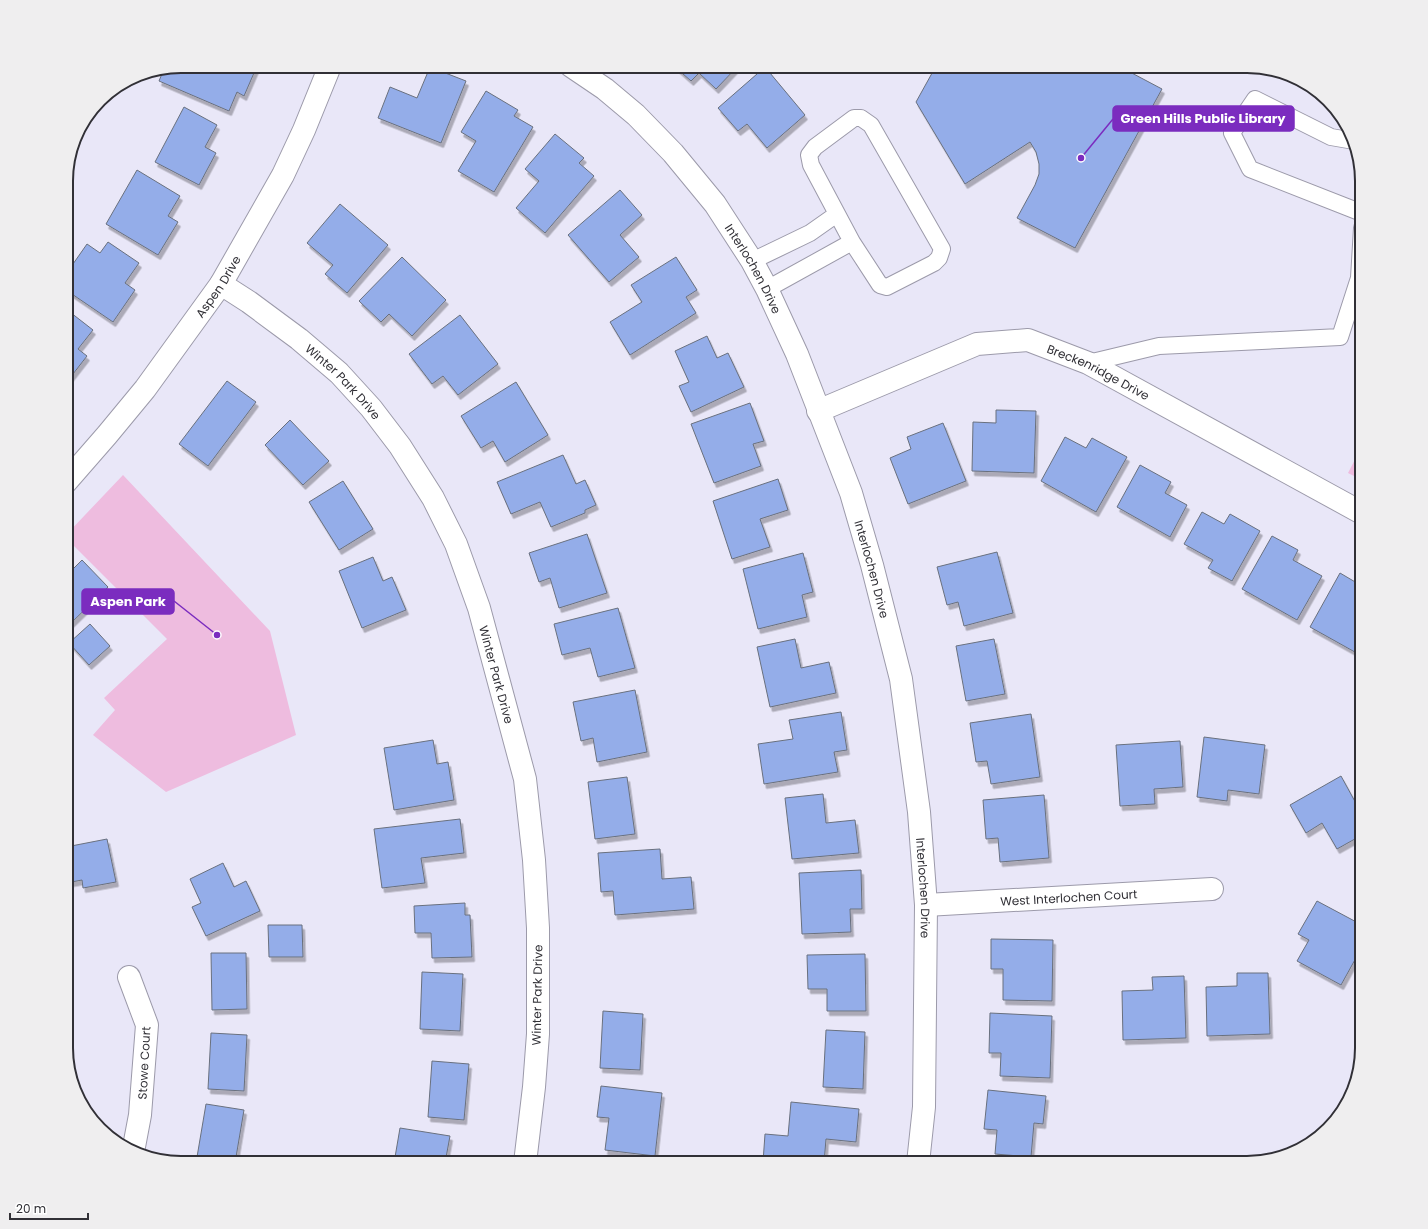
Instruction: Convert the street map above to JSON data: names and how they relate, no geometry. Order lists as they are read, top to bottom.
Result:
{
  "streets": {
    "street": [
      "Interlochen Drive",
      "Aspen Drive",
      "Breckenridge Drive",
      "Winter Park Drive",
      "West Interlochen Court",
      "Stowe Court"
    ]
  },
  "crossings": [
    ["Interlochen Drive", "Breckenridge Drive"],
    ["Interlochen Drive", "West Interlochen Court"],
    ["Aspen Drive", "Winter Park Drive"]
  ],
  "places": ["Green Hills Public Library", "Aspen Park"],
  "scale_bar": "20 m"
}
